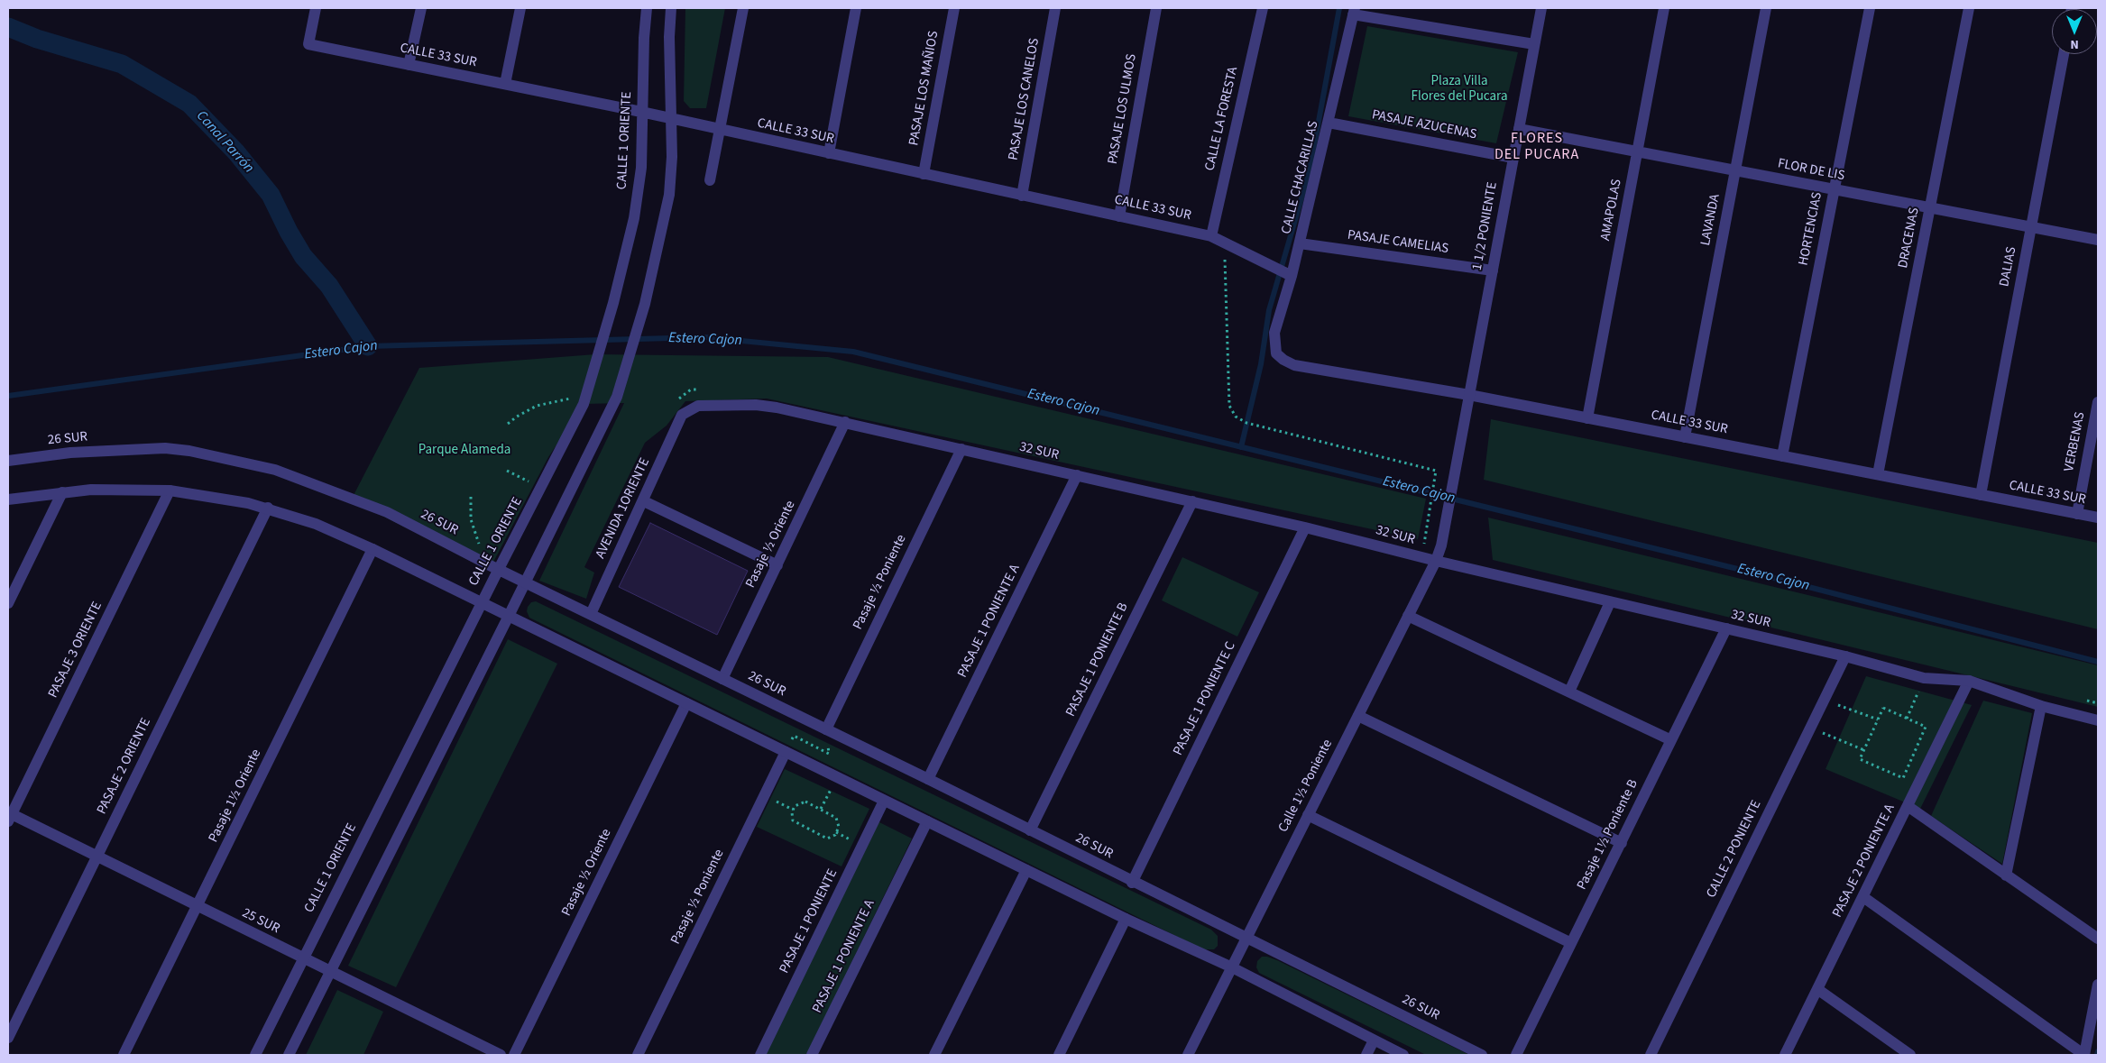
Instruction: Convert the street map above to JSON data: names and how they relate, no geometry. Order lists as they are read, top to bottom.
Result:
{
  "streets": {
    "street": [
      "CALLE 33 SUR",
      "PASAJE LOS MAÑIOS",
      "PASAJE LOS CANELOS",
      "PASAJE LOS ULMOS",
      "CALLE LA FORESTA",
      "PASAJE AZUCENAS",
      "CALLE 1 ORIENTE",
      "FLOR DE LIS",
      "CALLE CHACARILLAS",
      "AMAPOLAS",
      "LAVANDA",
      "1 1/2 PONIENTE",
      "HORTENCIAS",
      "DRACENAS",
      "PASAJE CAMELIAS",
      "DALIAS",
      "26 SUR",
      "VERBENAS",
      "32 SUR",
      "AVENIDA 1ORIENTE",
      "Pasaje ½ Oriente",
      "Pasaje ½ Poniente",
      "PASAJE 1 PONIENTE A",
      "PASAJE 3 ORIENTE",
      "PASAJE 1 PONIENTE B",
      "PASAJE 1 PONIENTE C",
      "PASAJE 2 ORIENTE",
      "Calle 1½ Poniente",
      "Pasaje 1½ Oriente",
      "Pasaje 1½ Poniente B",
      "CALLE 2 PONIENTE",
      "PASAJE 2 PONIENTE A",
      "25 SUR",
      "PASAJE 1 PONIENTE"
    ]
  },
  "crossings": [
    ["CALLE 33 SUR", "PASAJE LOS MAÑIOS"],
    ["CALLE 33 SUR", "PASAJE LOS CANELOS"],
    ["CALLE 33 SUR", "PASAJE LOS ULMOS"],
    ["CALLE 33 SUR", "CALLE LA FORESTA"],
    ["CALLE 33 SUR", "CALLE 1 ORIENTE"],
    ["CALLE 33 SUR", "CALLE CHACARILLAS"],
    ["CALLE 33 SUR", "AMAPOLAS"],
    ["CALLE 33 SUR", "LAVANDA"],
    ["CALLE 33 SUR", "1 1/2 PONIENTE"],
    ["CALLE 33 SUR", "HORTENCIAS"],
    ["CALLE 33 SUR", "DRACENAS"],
    ["CALLE 33 SUR", "DALIAS"],
    ["CALLE 33 SUR", "VERBENAS"],
    ["PASAJE AZUCENAS", "CALLE CHACARILLAS"],
    ["PASAJE AZUCENAS", "1 1/2 PONIENTE"],
    ["CALLE 1 ORIENTE", "26 SUR"],
    ["CALLE 1 ORIENTE", "25 SUR"],
    ["FLOR DE LIS", "AMAPOLAS"],
    ["FLOR DE LIS", "LAVANDA"],
    ["FLOR DE LIS", "1 1/2 PONIENTE"],
    ["FLOR DE LIS", "HORTENCIAS"],
    ["FLOR DE LIS", "DRACENAS"],
    ["FLOR DE LIS", "DALIAS"],
    ["CALLE CHACARILLAS", "PASAJE CAMELIAS"],
    ["1 1/2 PONIENTE", "PASAJE CAMELIAS"],
    ["1 1/2 PONIENTE", "Calle 1½ Poniente"],
    ["26 SUR", "AVENIDA 1ORIENTE"],
    ["26 SUR", "Pasaje ½ Oriente"],
    ["26 SUR", "Pasaje ½ Poniente"],
    ["26 SUR", "PASAJE 1 PONIENTE A"],
    ["26 SUR", "PASAJE 1 PONIENTE B"],
    ["26 SUR", "PASAJE 1 PONIENTE C"],
    ["26 SUR", "Calle 1½ Poniente"],
    ["32 SUR", "AVENIDA 1ORIENTE"],
    ["32 SUR", "Pasaje ½ Oriente"],
    ["32 SUR", "Pasaje ½ Poniente"],
    ["32 SUR", "PASAJE 1 PONIENTE A"],
    ["32 SUR", "PASAJE 1 PONIENTE B"],
    ["32 SUR", "PASAJE 1 PONIENTE C"],
    ["32 SUR", "Calle 1½ Poniente"],
    ["32 SUR", "Pasaje 1½ Poniente B"],
    ["32 SUR", "CALLE 2 PONIENTE"],
    ["32 SUR", "PASAJE 2 PONIENTE A"],
    ["PASAJE 3 ORIENTE", "25 SUR"],
    ["PASAJE 2 ORIENTE", "25 SUR"],
    ["Pasaje 1½ Oriente", "25 SUR"]
  ],
  "districts": ["FLORES DEL PUCARA"],
  "water": ["Canal Parrón", "Estero Cajon"],
  "parks": ["Plaza Villa Flores del Pucara", "Parque Alameda"],
  "north": "bottom"
}
